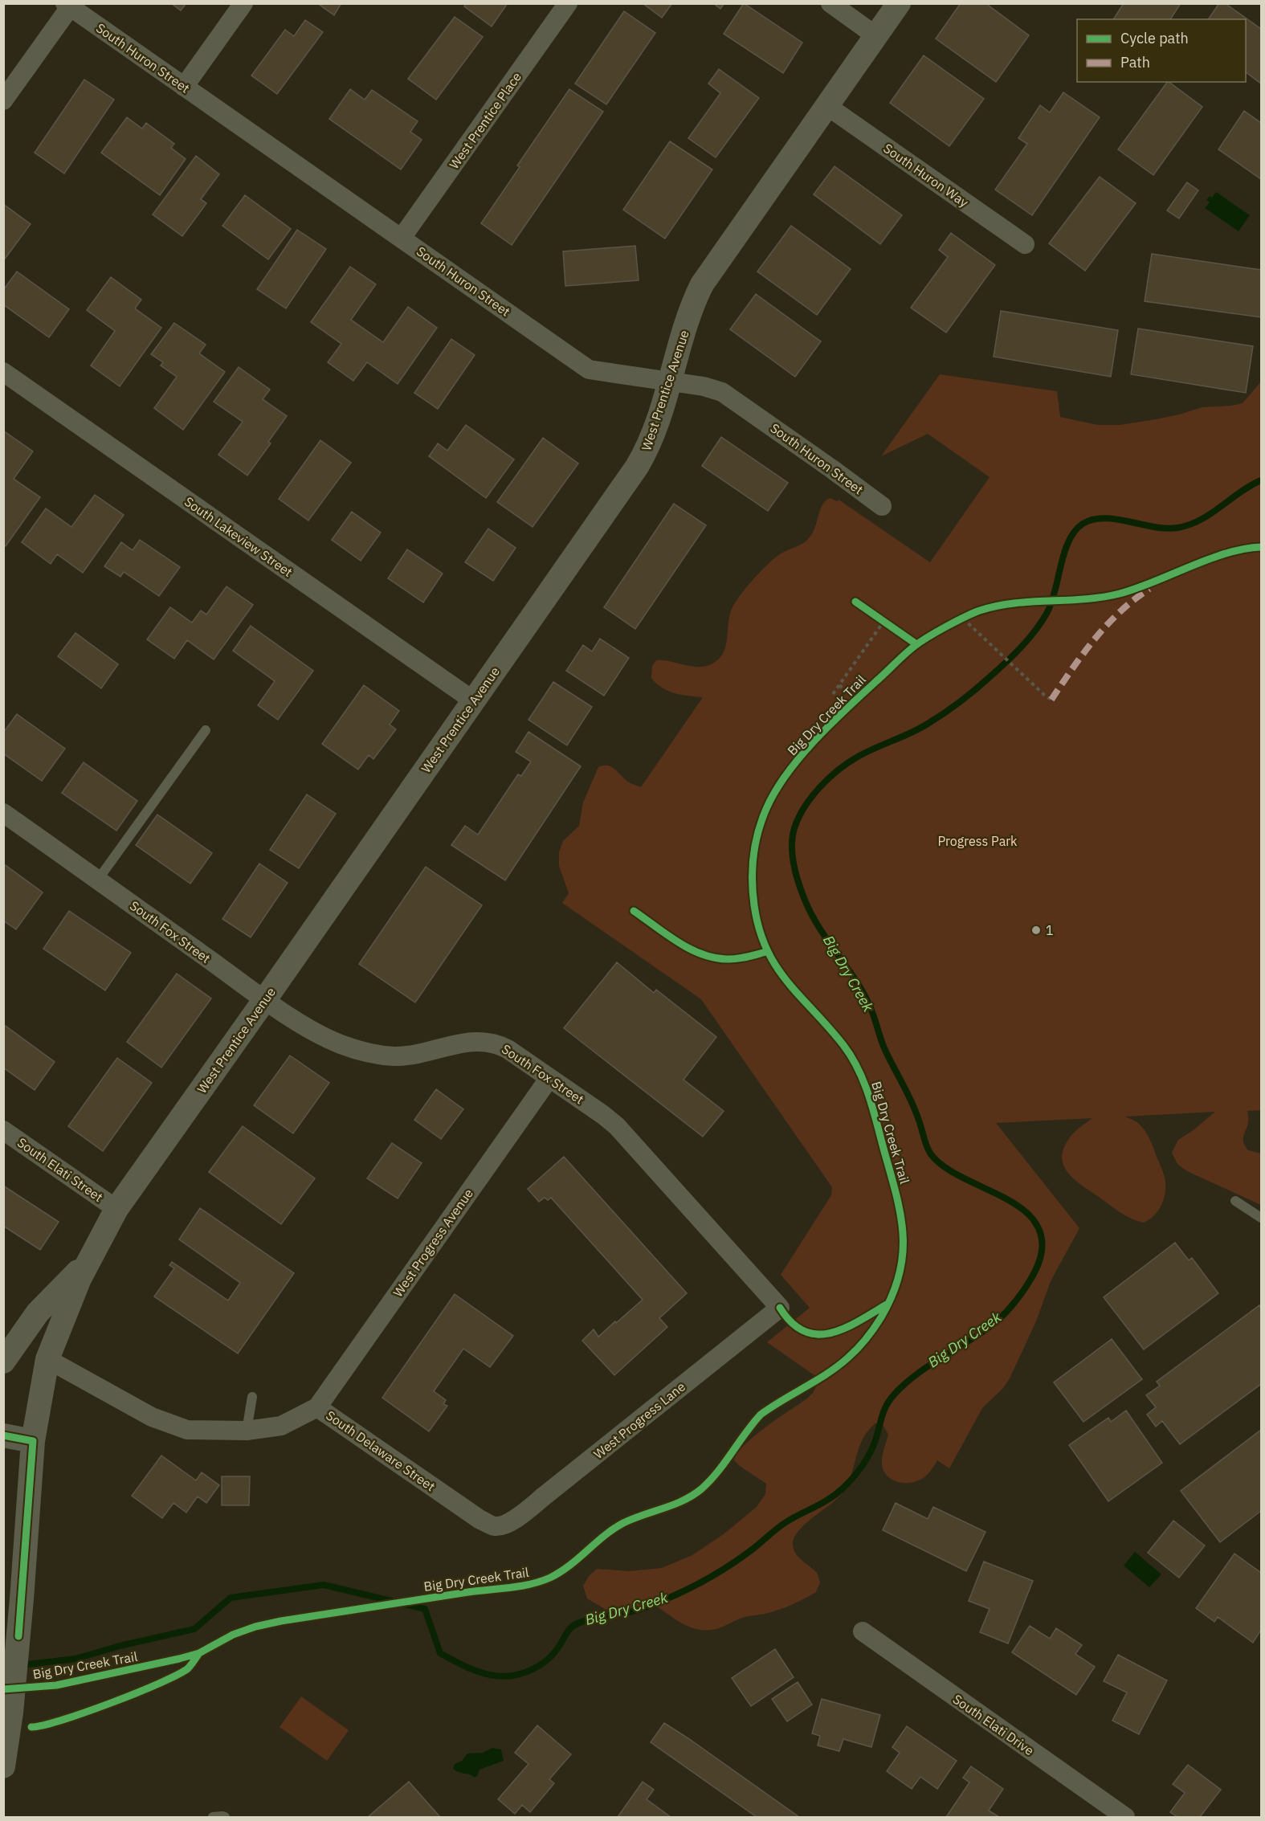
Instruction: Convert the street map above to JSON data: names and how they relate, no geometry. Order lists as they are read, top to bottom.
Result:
{
  "streets": {
    "street": [
      "South Huron Street",
      "West Prentice Place",
      "South Huron Way",
      "West Prentice Avenue",
      "South Lakeview Street",
      "South Fox Street",
      "South Elati Street",
      "West Progress Avenue",
      "West Progress Lane",
      "South Delaware Street",
      "South Elati Drive"
    ],
    "cycle path": ["Big Dry Creek Trail"]
  },
  "crossings": [
    ["South Huron Street", "West Prentice Place"],
    ["South Huron Street", "West Prentice Avenue"],
    ["South Huron Way", "West Prentice Avenue"],
    ["West Prentice Avenue", "South Lakeview Street"],
    ["West Prentice Avenue", "South Fox Street"],
    ["West Prentice Avenue", "South Elati Street"],
    ["West Prentice Avenue", "South Delaware Street"],
    ["South Fox Street", "West Progress Avenue"],
    ["South Fox Street", "West Progress Lane"],
    ["West Progress Avenue", "South Delaware Street"],
    ["West Progress Lane", "South Delaware Street"]
  ],
  "water": ["Big Dry Creek"],
  "parks": ["Progress Park"],
  "places": ["1"],
  "legend": ["Cycle path", "Path"]
}
